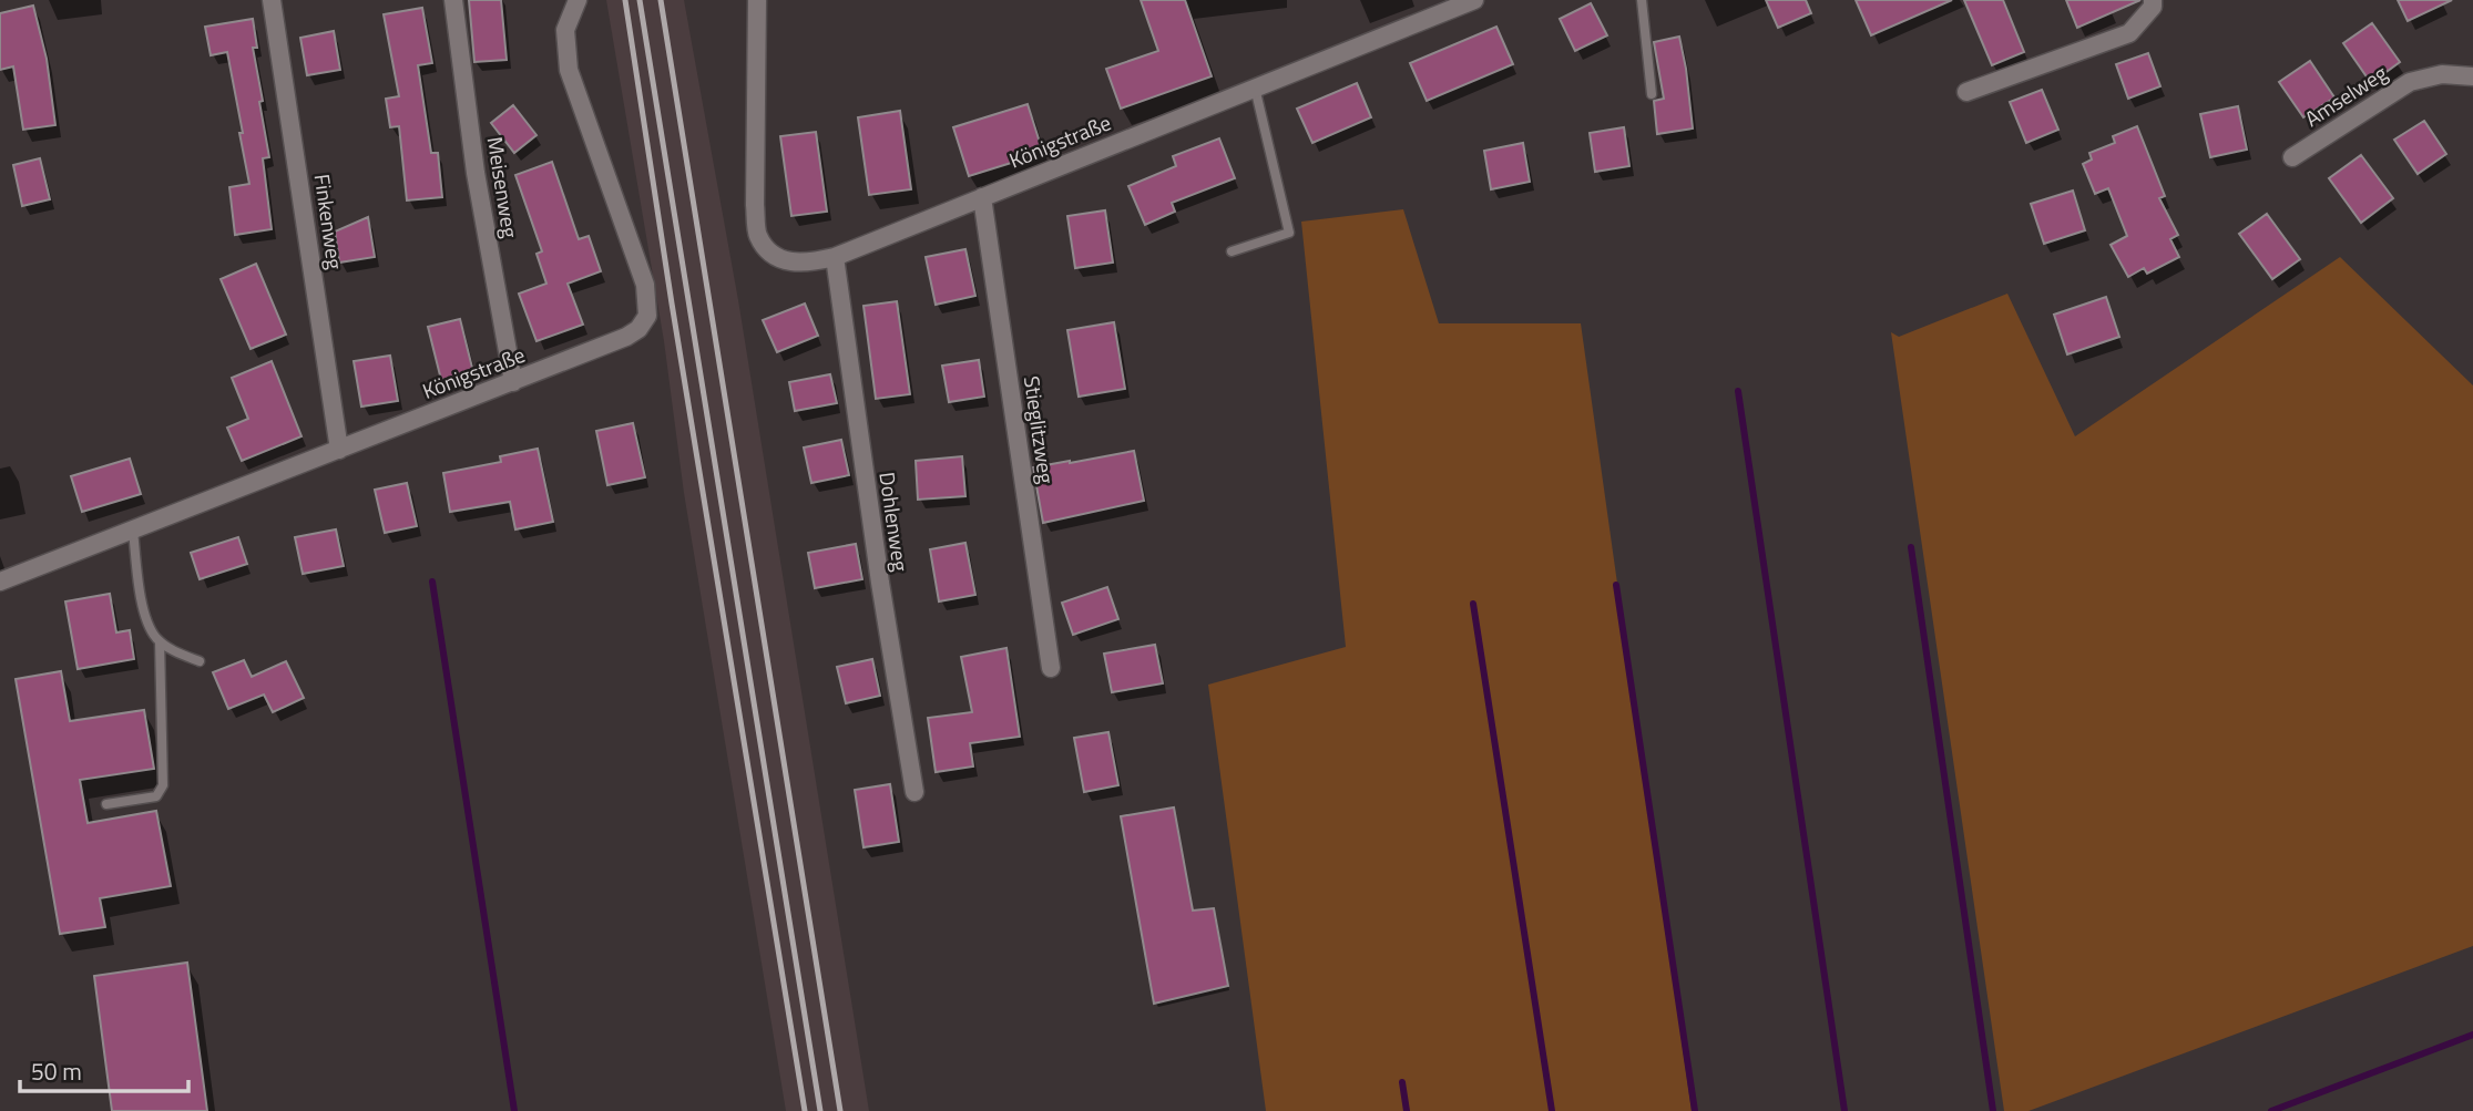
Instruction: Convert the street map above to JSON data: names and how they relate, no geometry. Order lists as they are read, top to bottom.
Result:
{
  "streets": {
    "street": [
      "Amselweg",
      "Königstraße",
      "Meisenweg",
      "Finkenweg",
      "Stieglitzweg",
      "Dohlenweg"
    ]
  },
  "crossings": [
    ["Königstraße", "Meisenweg"],
    ["Königstraße", "Finkenweg"],
    ["Königstraße", "Stieglitzweg"],
    ["Königstraße", "Dohlenweg"]
  ],
  "scale_bar": "50 m"
}
